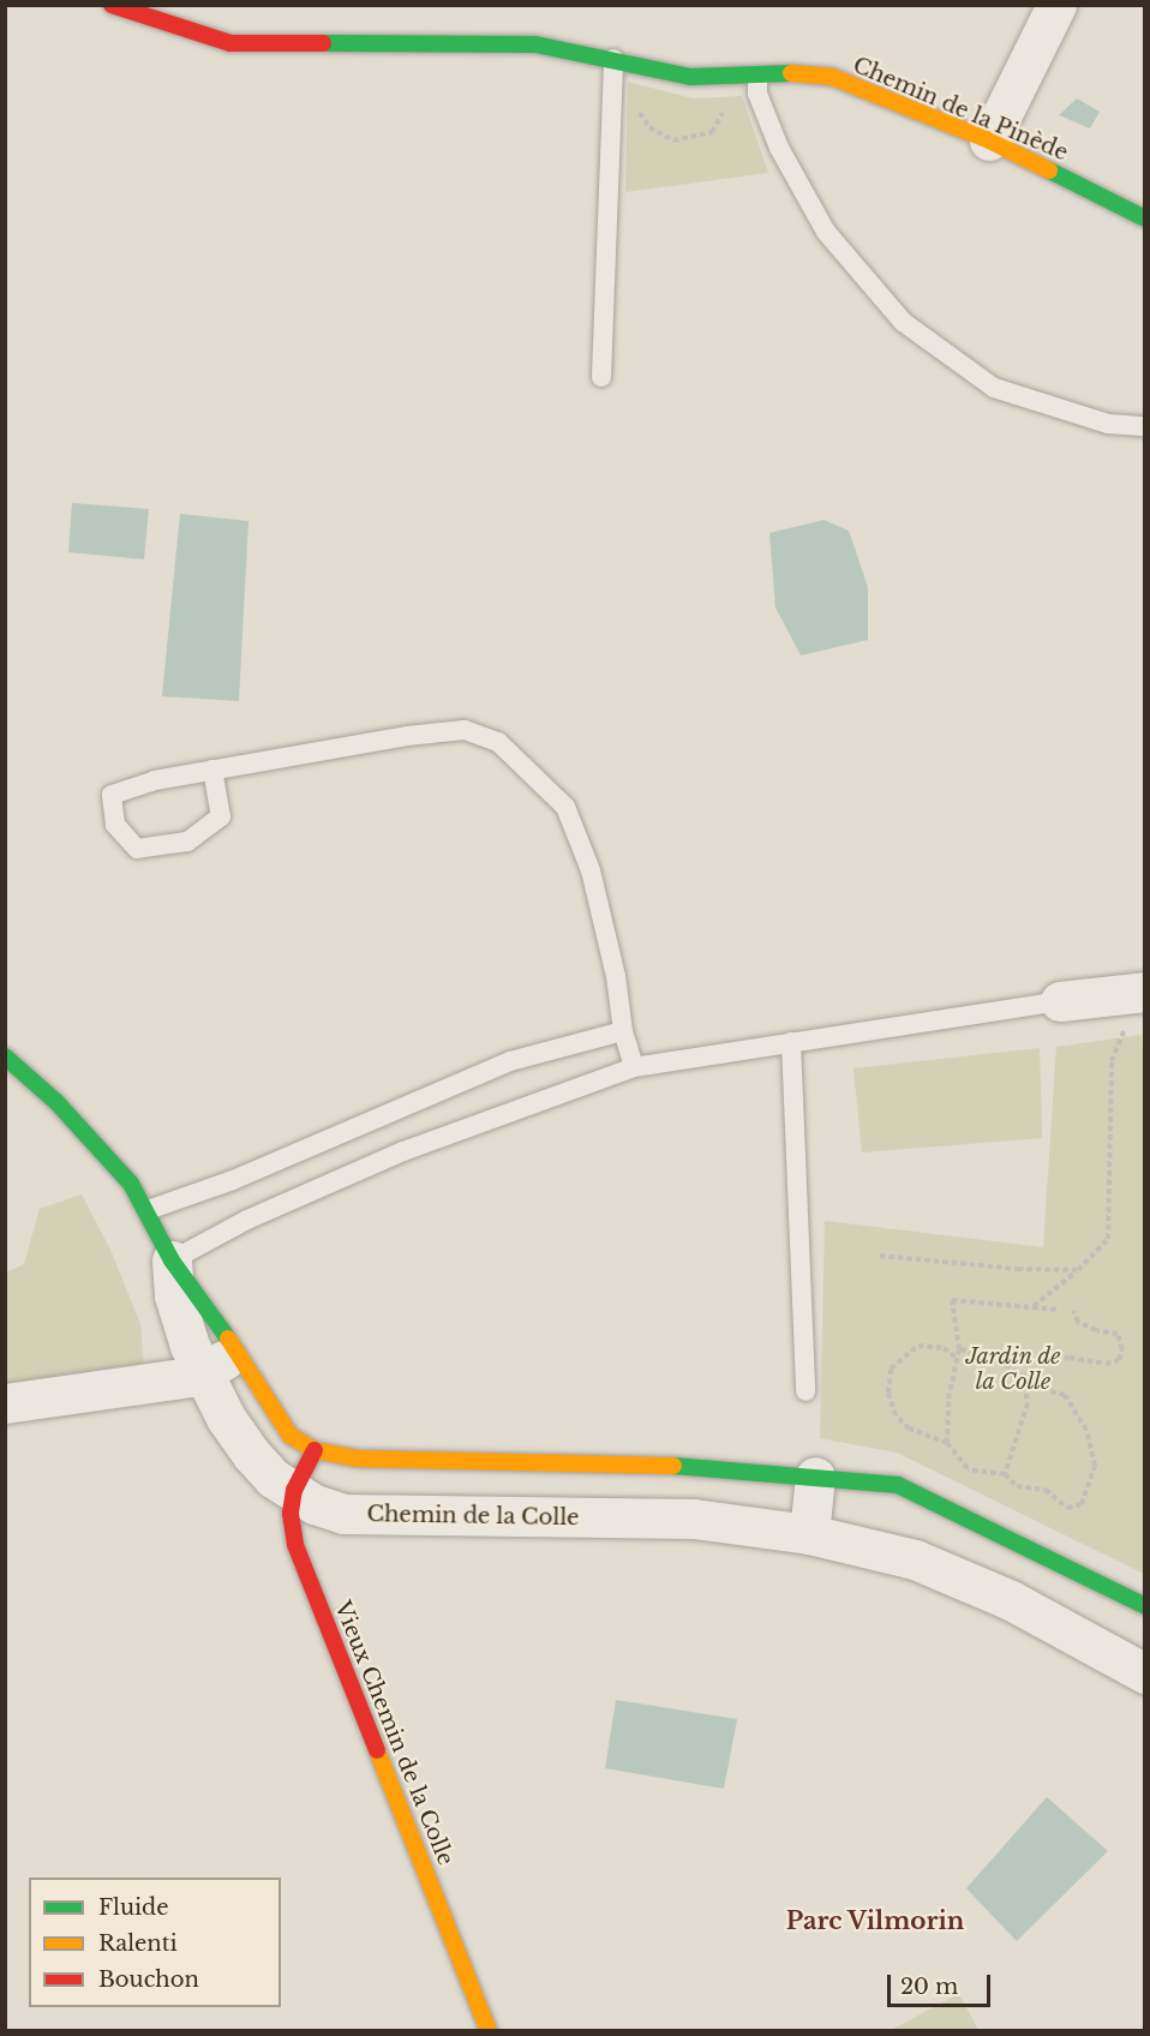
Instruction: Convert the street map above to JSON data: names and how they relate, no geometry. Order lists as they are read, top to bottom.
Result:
{
  "streets": {
    "street": ["Chemin de la Pinède", "Chemin de la Colle", "Vieux Chemin de la Colle"]
  },
  "crossings": [
    ["Chemin de la Colle", "Vieux Chemin de la Colle"]
  ],
  "districts": ["Parc Vilmorin"],
  "parks": ["Jardin de la Colle"],
  "legend": ["Fluide", "Ralenti", "Bouchon"],
  "scale_bar": "20 m"
}
